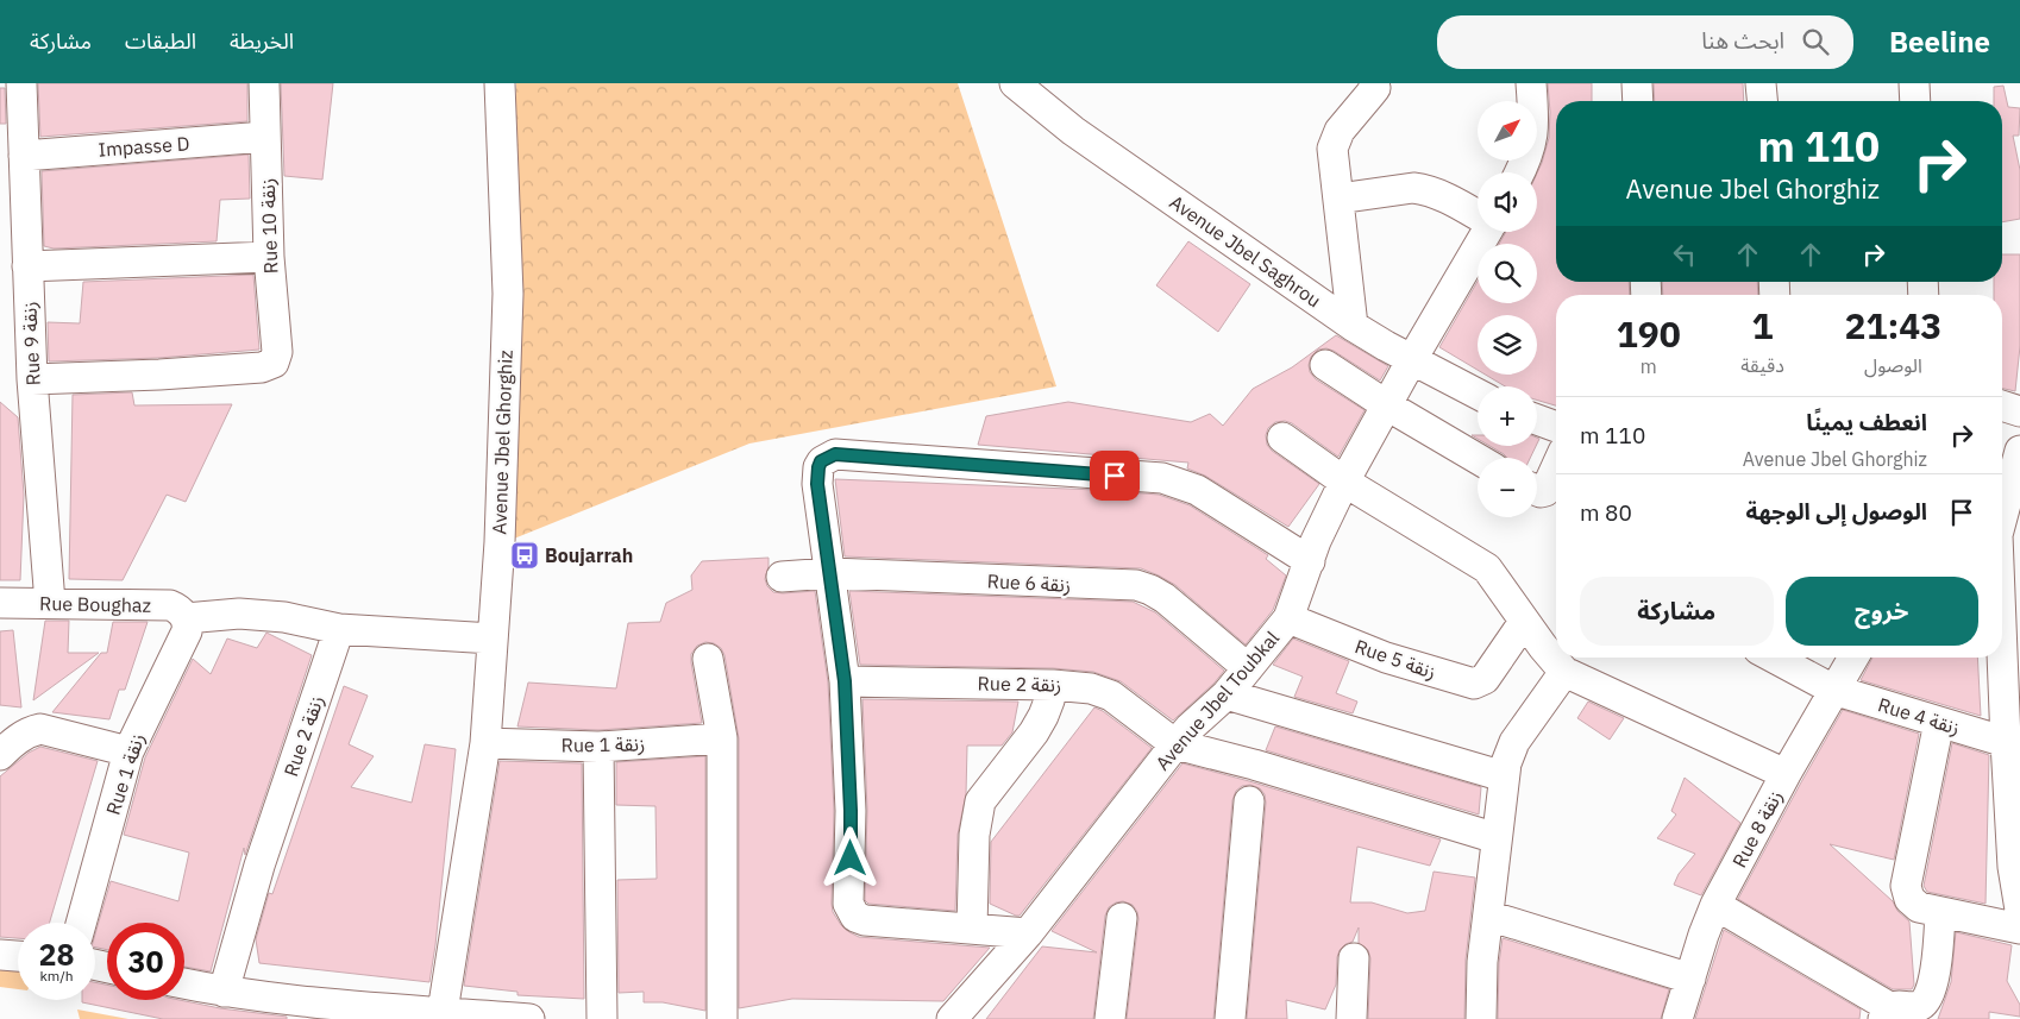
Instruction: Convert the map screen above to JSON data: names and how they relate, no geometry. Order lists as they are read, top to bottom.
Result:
{
  "streets": {
    "street": [
      "Impasse D",
      "Rue 10 زنقة",
      "Avenue Jbel Saghrou",
      "Rue 9 زنقة",
      "Avenue Jbel Ghorghiz",
      "Rue 6 زنقة",
      "Rue Boughaz",
      "Rue 5 زنقة",
      "Rue 2 زنقة",
      "Avenue Jbel Toubkal",
      "Rue 4 زنقة",
      "Rue 1 زنقة",
      "Rue 8 زنقة"
    ]
  },
  "crossings": [
    ["Impasse D", "Rue 10 زنقة"],
    ["Impasse D", "Rue 9 زنقة"],
    ["Rue 10 زنقة", "Rue 9 زنقة"],
    ["Avenue Jbel Saghrou", "Avenue Jbel Toubkal"],
    ["Rue 9 زنقة", "Rue Boughaz"],
    ["Avenue Jbel Ghorghiz", "Rue 1 زنقة"],
    ["Rue 6 زنقة", "Avenue Jbel Toubkal"],
    ["Rue Boughaz", "Rue 1 زنقة"],
    ["Rue 5 زنقة", "Avenue Jbel Toubkal"],
    ["Rue 2 زنقة", "Avenue Jbel Toubkal"],
    ["Rue 4 زنقة", "Rue 8 زنقة"]
  ],
  "places": {
    "bus stop": ["Boujarrah"]
  },
  "north": "top right",
  "page": {
    "header": "Beeline",
    "search": "ابحث هنا",
    "nav": ["الخريطة", "الطبقات", "مشاركة"],
    "map_buttons": ["+", "−"],
    "turn": ["110 m", "Avenue Jbel Ghorghiz"],
    "eta": [
      "21:43",
      "الوصول",
      "1",
      "دقيقة",
      "190",
      "m"
    ],
    "list": [
      {
        "name": "انعطف يمينًا",
        "note": "Avenue Jbel Ghorghiz",
        "value": "110 m"
      },
      {
        "name": "الوصول إلى الوجهة",
        "value": "80 m"
      }
    ],
    "buttons": ["خروج", "مشاركة"],
    "speed": "28 km/h",
    "limit": "30"
  }
}
